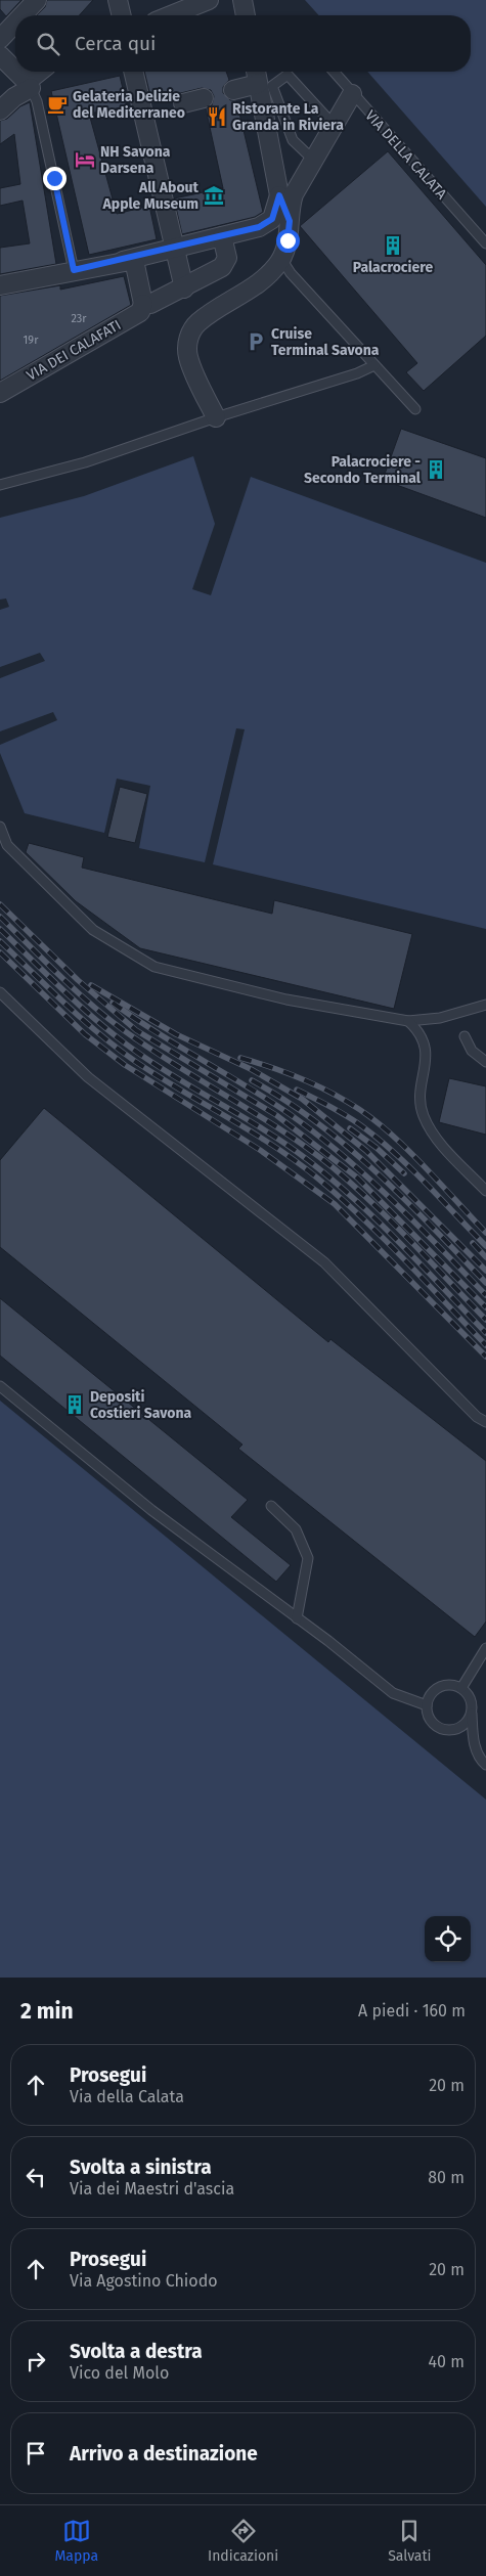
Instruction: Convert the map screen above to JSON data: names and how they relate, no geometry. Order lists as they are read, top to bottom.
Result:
{
  "streets": {
    "street": ["VIA DEI CALAFATI"],
    "lane": ["VIA DELLA CALATA"]
  },
  "places": {
    "cafe": ["Gelateria Delizie del Mediterraneo"],
    "restaurant": ["Ristorante La Granda in Riviera"],
    "hotel": ["NH Savona Darsena"],
    "museum": ["All About Apple Museum"],
    "building": ["Palacrociere", "Palacrociere - Secondo Terminal", "Depositi Costieri Savona"],
    "parking": ["Cruise Terminal Savona"]
  },
  "house_numbers": ["23r", "19r"],
  "page": {
    "search": "Cerca qui",
    "heading": ["2 min", "A piedi · 160 m"],
    "list": [
      ["Prosegui", "Via della Calata", "20 m"],
      ["Svolta a sinistra", "Via dei Maestri d'ascia", "80 m"],
      ["Prosegui", "Via Agostino Chiodo", "20 m"],
      ["Svolta a destra", "Vico del Molo", "40 m"],
      "Arrivo a destinazione"
    ],
    "nav": ["Mappa", "Indicazioni", "Salvati"]
  }
}
